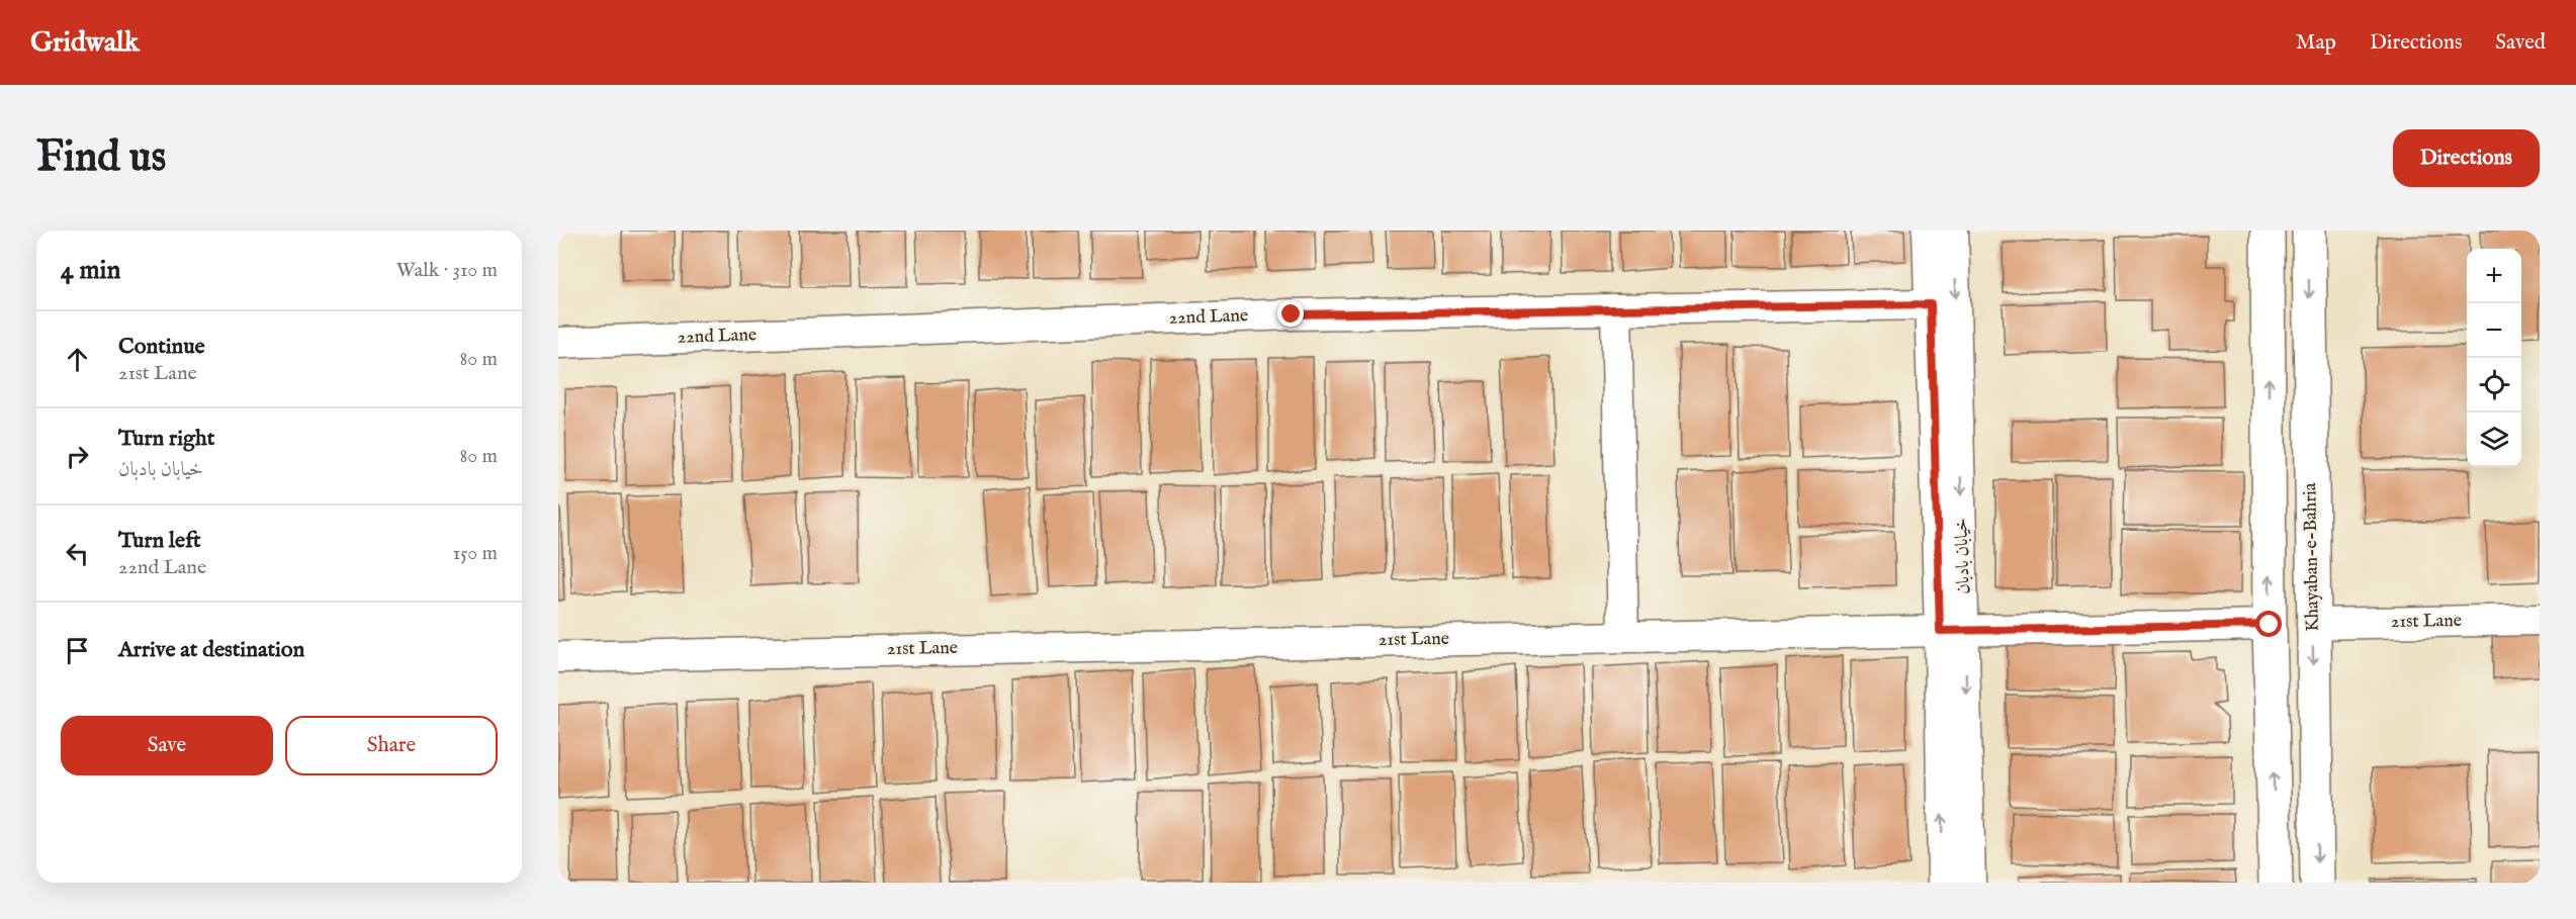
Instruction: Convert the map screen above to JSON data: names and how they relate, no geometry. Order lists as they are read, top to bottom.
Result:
{
  "streets": {
    "main road": ["Khayaban-e-Bahria"],
    "street": ["22nd Lane", "خیابان بادبان", "21st Lane"]
  },
  "crossings": [
    ["22nd Lane", "خیابان بادبان"],
    ["خیابان بادبان", "21st Lane"],
    ["Khayaban-e-Bahria", "21st Lane"]
  ],
  "page": {
    "header": "Gridwalk",
    "nav": ["Map", "Directions", "Saved"],
    "buttons": [
      "Directions",
      ["Save", "Share"]
    ],
    "title": "Find us",
    "heading": ["4 min", "Walk · 310 m"],
    "map_buttons": ["+", "−"],
    "list": [
      ["Continue", "21st Lane", "80 m"],
      ["Turn right", "خیابان بادبان", "80 m"],
      ["Turn left", "22nd Lane", "150 m"],
      "Arrive at destination"
    ]
  }
}
